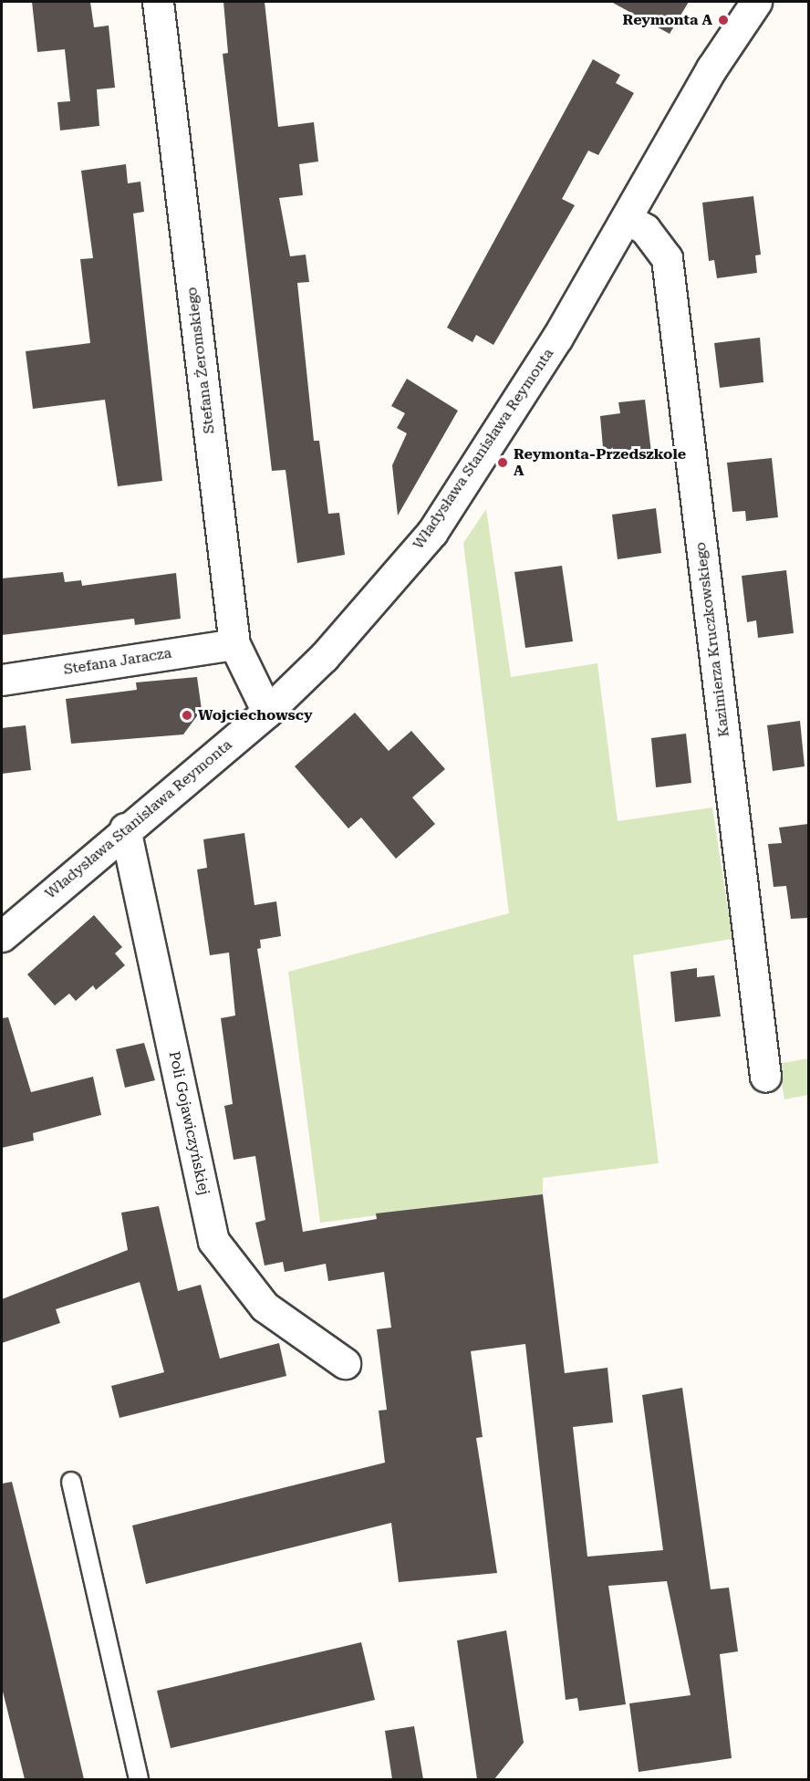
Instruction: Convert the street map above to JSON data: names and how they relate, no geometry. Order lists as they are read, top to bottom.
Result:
{
  "streets": {
    "street": [
      "Stefana Żeromskiego",
      "Władysława Stanisława Reymonta",
      "Kazimierza Kruczkowskiego",
      "Stefana Jaracza",
      "Poli Gojawiczyńskiej"
    ]
  },
  "crossings": [
    ["Stefana Żeromskiego", "Władysława Stanisława Reymonta"],
    ["Stefana Żeromskiego", "Stefana Jaracza"],
    ["Władysława Stanisława Reymonta", "Kazimierza Kruczkowskiego"],
    ["Władysława Stanisława Reymonta", "Poli Gojawiczyńskiej"]
  ],
  "places": ["Reymonta A", "Reymonta-Przedszkole A", "Wojciechowscy"]
}
